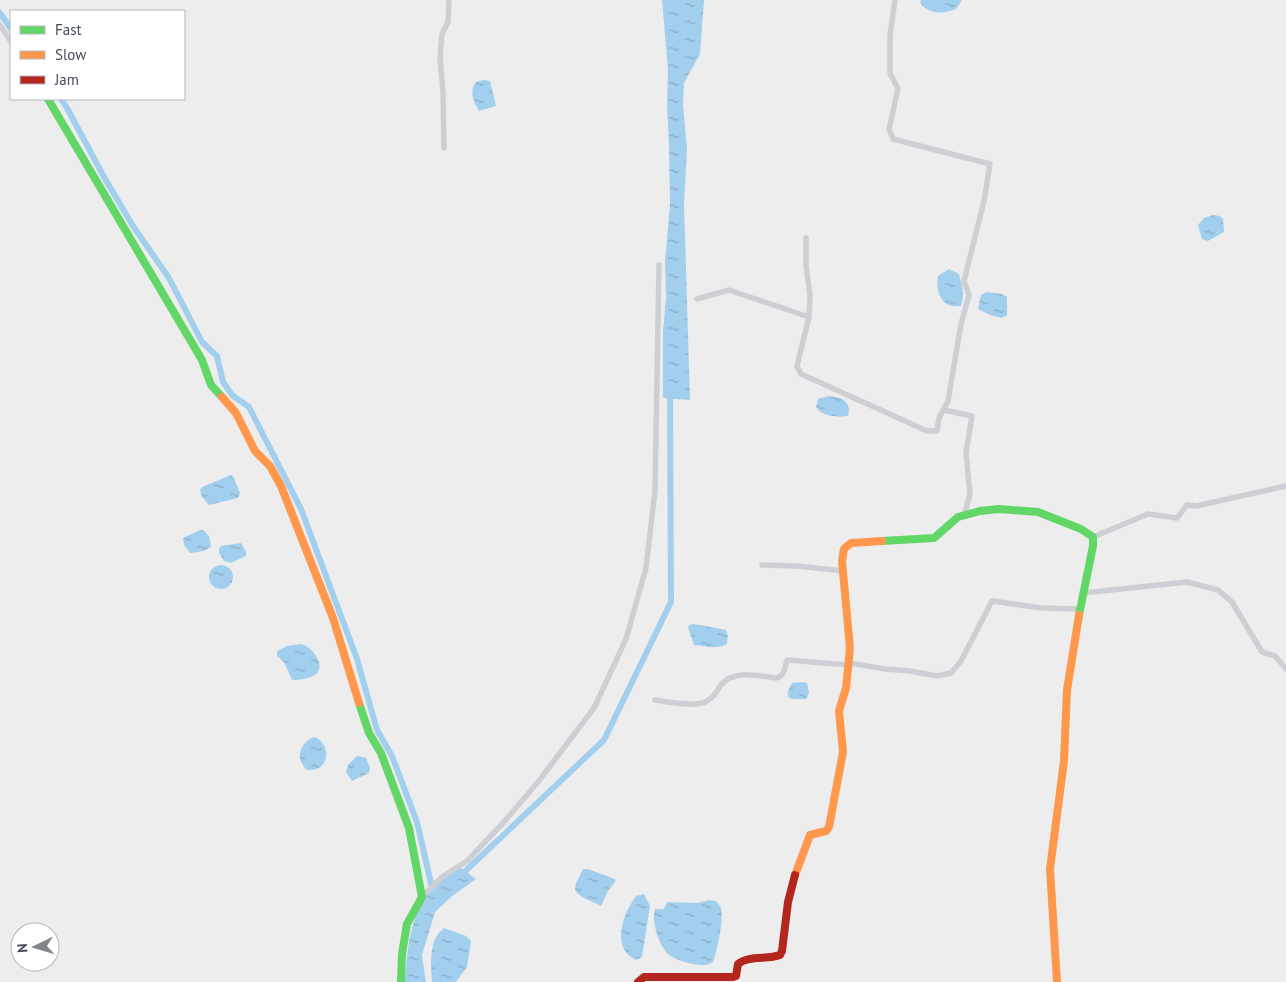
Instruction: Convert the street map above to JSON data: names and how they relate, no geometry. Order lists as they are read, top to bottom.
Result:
{
  "legend": ["Fast", "Slow", "Jam"],
  "north": "left"
}
